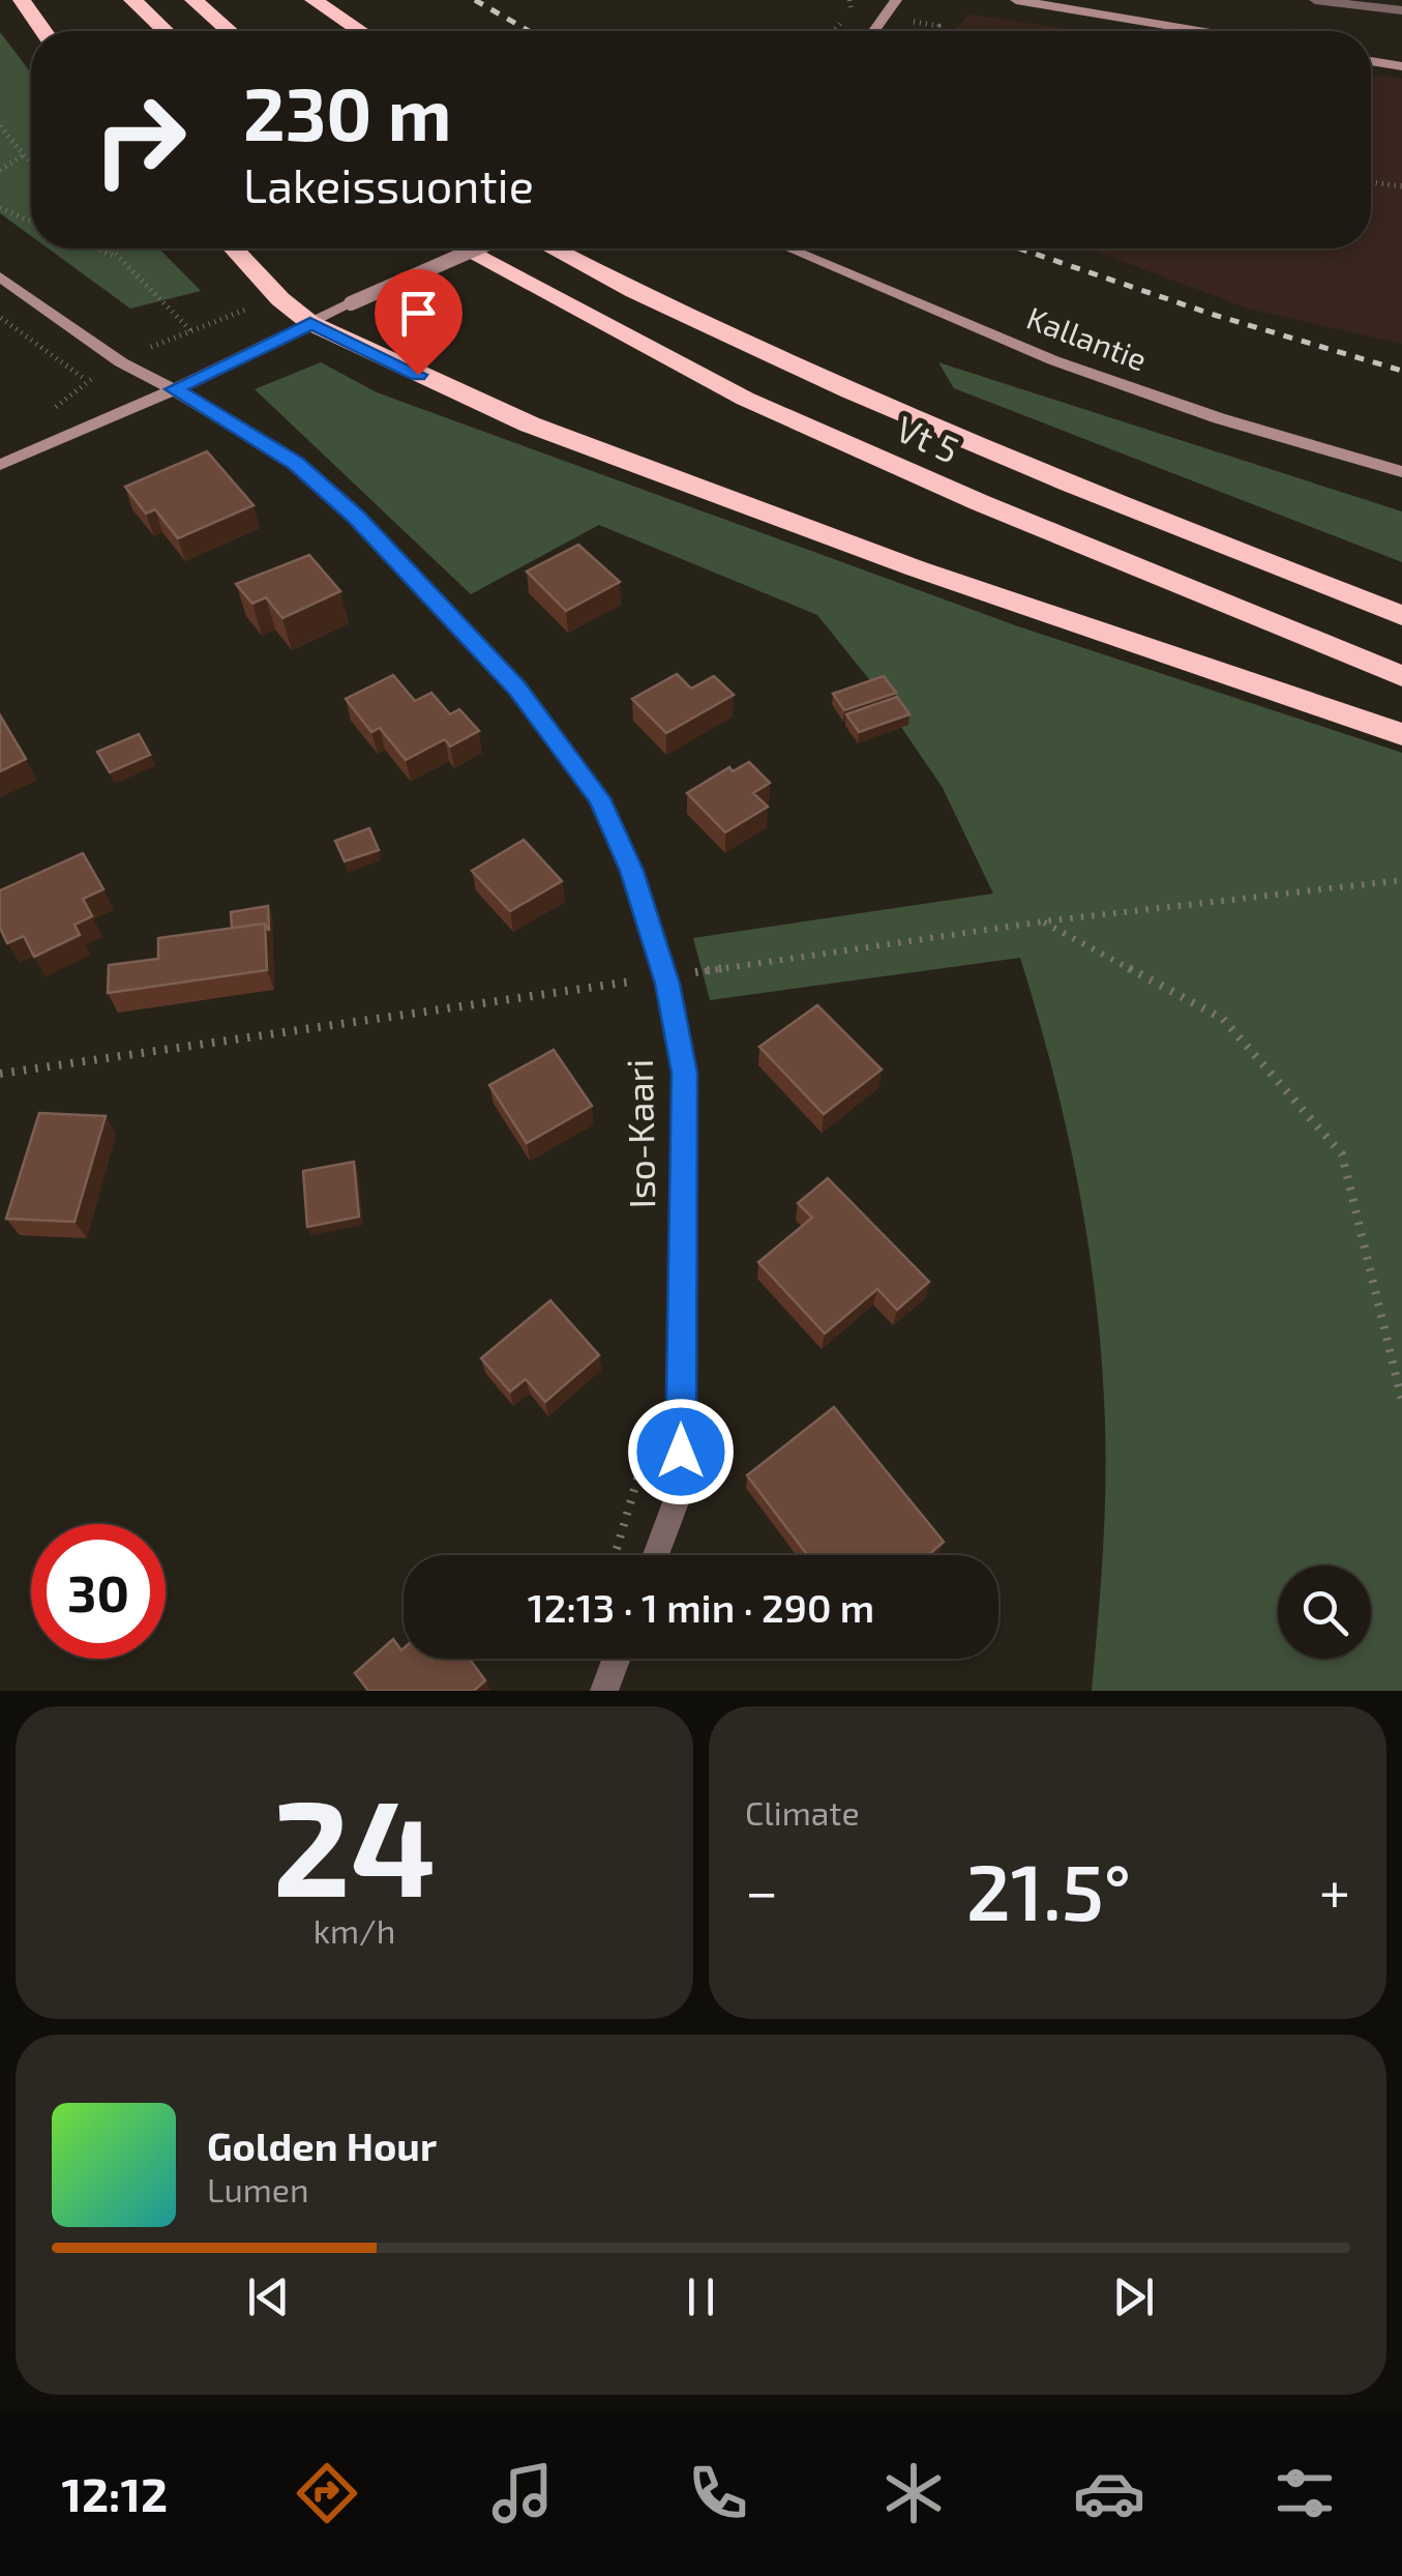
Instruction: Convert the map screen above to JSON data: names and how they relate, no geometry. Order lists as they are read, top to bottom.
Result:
{
  "streets": {
    "highway": ["Vt 5"],
    "main road": ["Kallantie"],
    "street": ["Iso-Kaari"]
  },
  "page": {
    "turn": ["230 m", "Lakeissuontie"],
    "limit": "30",
    "trip": "12:13 · 1 min · 290 m",
    "tile": [
      ["24", "km/h"],
      "Climate"
    ],
    "heat": ["−", "21.5°", "+"],
    "song": ["Golden Hour", "Lumen"],
    "tabs": "12:12"
  }
}
